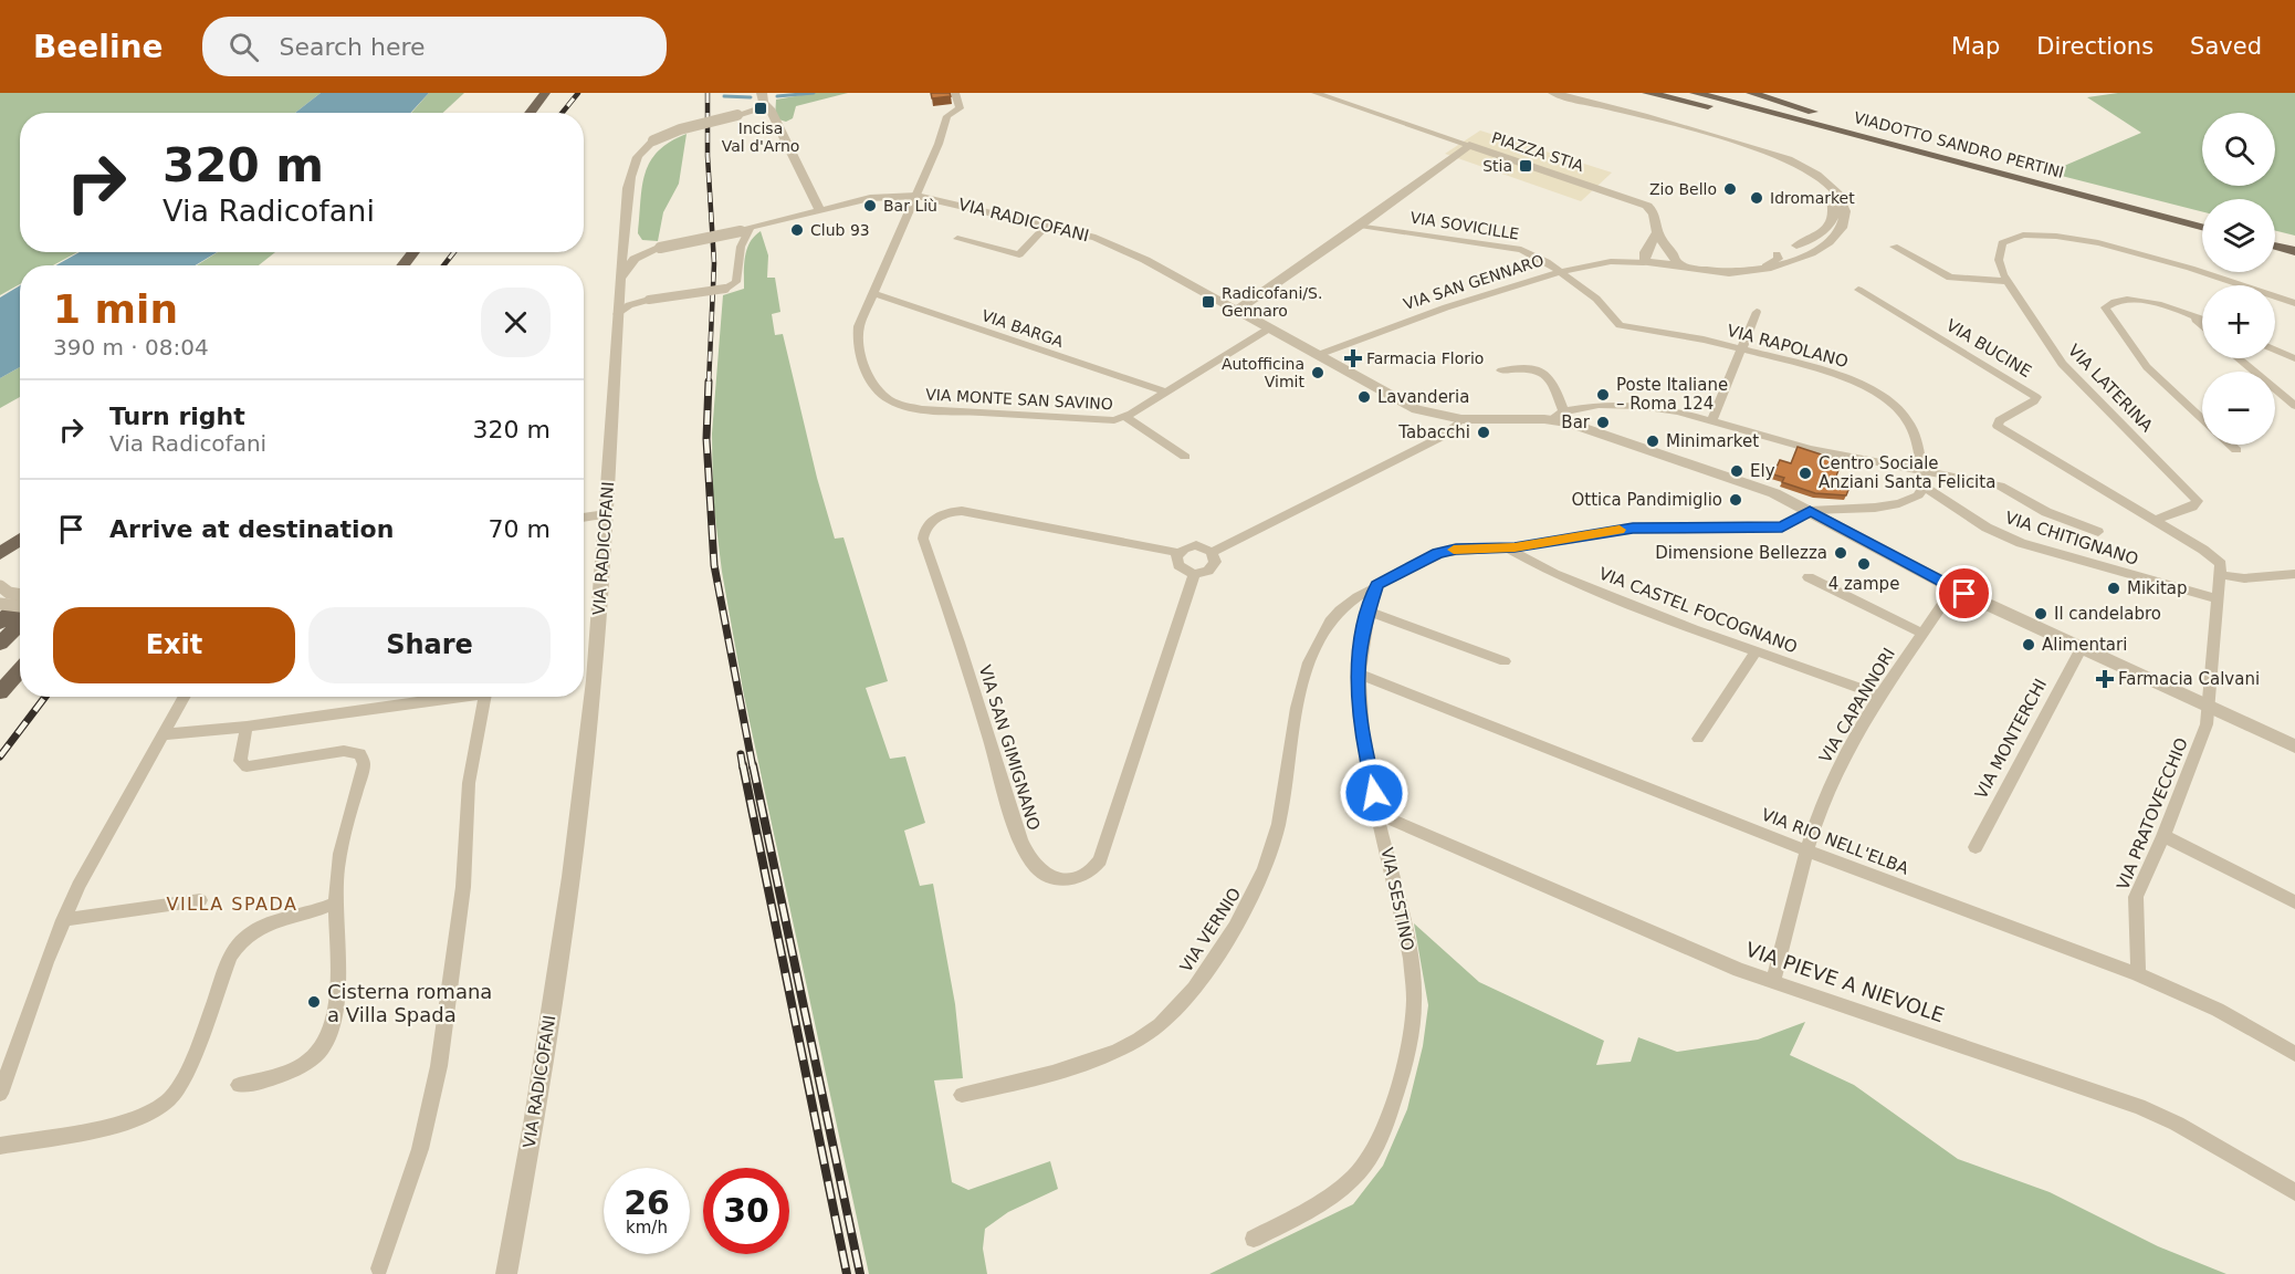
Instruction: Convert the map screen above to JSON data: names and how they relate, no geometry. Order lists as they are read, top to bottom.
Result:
{
  "streets": {
    "main road": ["VIADOTTO SANDRO PERTINI"],
    "street": [
      "PIAZZA STIA",
      "VIA RADICOFANI",
      "VIA SOVICILLE",
      "VIA SAN GENNARO",
      "VIA BARGA",
      "VIA RAPOLANO",
      "VIA BUCINE",
      "VIA LATERINA",
      "VIA MONTE SAN SAVINO",
      "VIA CHITIGNANO",
      "VIA CASTEL FOCOGNANO",
      "VIA CAPANNORI",
      "VIA MONTERCHI",
      "VIA SAN GIMIGNANO",
      "VIA PRATOVECCHIO",
      "VIA RIO NELL'ELBA",
      "VIA SESTINO",
      "VIA VERNIO",
      "VIA PIEVE A NIEVOLE"
    ]
  },
  "crossings": [
    ["VIA RADICOFANI", "VIA SAN GENNARO"],
    ["VIA RADICOFANI", "VIA MONTE SAN SAVINO"],
    ["VIA RADICOFANI", "VIA CAPANNORI"],
    ["VIA RADICOFANI", "VIA MONTERCHI"],
    ["VIA RADICOFANI", "VIA PRATOVECCHIO"],
    ["VIA SOVICILLE", "VIA SAN GENNARO"],
    ["VIA SOVICILLE", "VIA RAPOLANO"],
    ["VIA SAN GENNARO", "VIA RAPOLANO"],
    ["VIA BARGA", "VIA MONTE SAN SAVINO"],
    ["VIA RAPOLANO", "VIA CHITIGNANO"],
    ["VIA BUCINE", "VIA LATERINA"],
    ["VIA CASTEL FOCOGNANO", "VIA CAPANNORI"],
    ["VIA CAPANNORI", "VIA RIO NELL'ELBA"],
    ["VIA CAPANNORI", "VIA PIEVE A NIEVOLE"],
    ["VIA PRATOVECCHIO", "VIA RIO NELL'ELBA"],
    ["VIA RIO NELL'ELBA", "VIA SESTINO"],
    ["VIA SESTINO", "VIA VERNIO"],
    ["VIA SESTINO", "VIA PIEVE A NIEVOLE"]
  ],
  "districts": ["VILLA SPADA"],
  "places": {
    "transit": ["Incisa Val d'Arno", "Stia", "Radicofani/S. Gennaro"],
    "other": [
      "Zio Bello",
      "Idromarket",
      "Bar Liù",
      "Club 93",
      "Autofficina Vimit",
      "Poste Italiane – Roma 124",
      "Lavanderia",
      "Bar",
      "Tabacchi",
      "Minimarket",
      "Ely",
      "Centro Sociale Anziani Santa Felicita",
      "Ottica Pandimiglio",
      "Dimensione Bellezza",
      "4 zampe",
      "Mikitap",
      "Il candelabro",
      "Alimentari",
      "Cisterna romana a Villa Spada"
    ],
    "health": ["Farmacia Florio", "Farmacia Calvani"]
  },
  "page": {
    "header": "Beeline",
    "search": "Search here",
    "nav": ["Map", "Directions", "Saved"],
    "map_buttons": ["+", "−"],
    "turn": ["320 m", "Via Radicofani"],
    "heading": ["1 min", "390 m · 08:04"],
    "list": [
      {
        "name": "Turn right",
        "note": "Via Radicofani",
        "value": "320 m"
      },
      {
        "name": "Arrive at destination",
        "value": "70 m"
      }
    ],
    "buttons": ["Exit", "Share"],
    "speed": "26 km/h",
    "limit": "30"
  }
}
